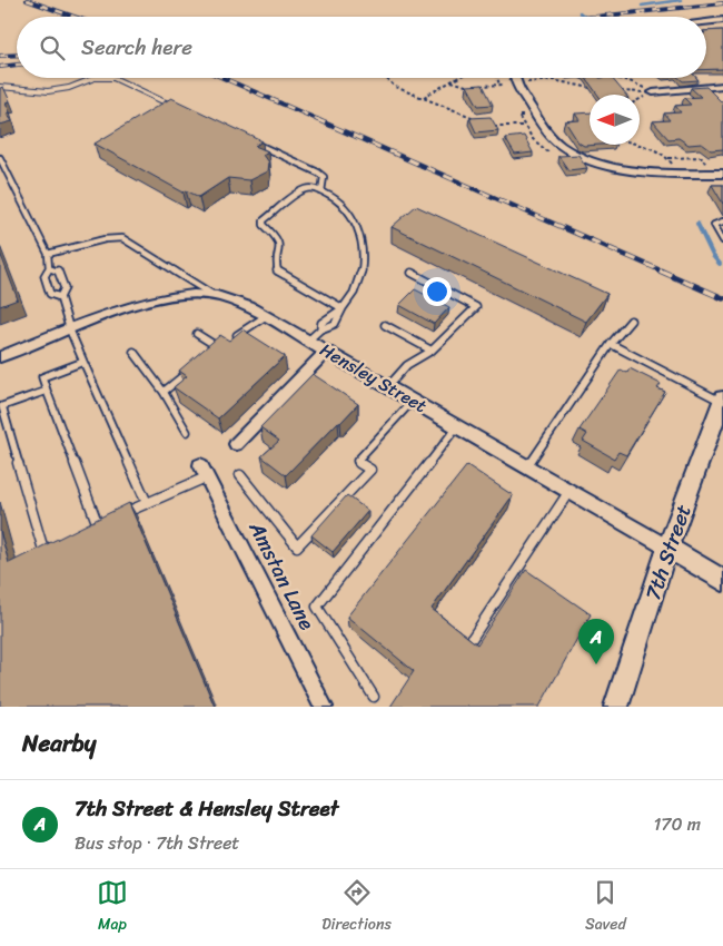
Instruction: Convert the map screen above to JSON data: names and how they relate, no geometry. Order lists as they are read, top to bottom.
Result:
{
  "streets": {
    "street": ["Hensley Street", "7th Street", "Amstan Lane"]
  },
  "crossings": [
    ["Hensley Street", "7th Street"]
  ],
  "north": "left",
  "page": {
    "search": "Search here",
    "pins": "A",
    "heading": "Nearby",
    "list": [
      {
        "mark": "A",
        "name": "7th Street & Hensley Street",
        "note": "Bus stop · 7th Street",
        "value": "170 m"
      }
    ],
    "nav": ["Map", "Directions", "Saved"]
  }
}
